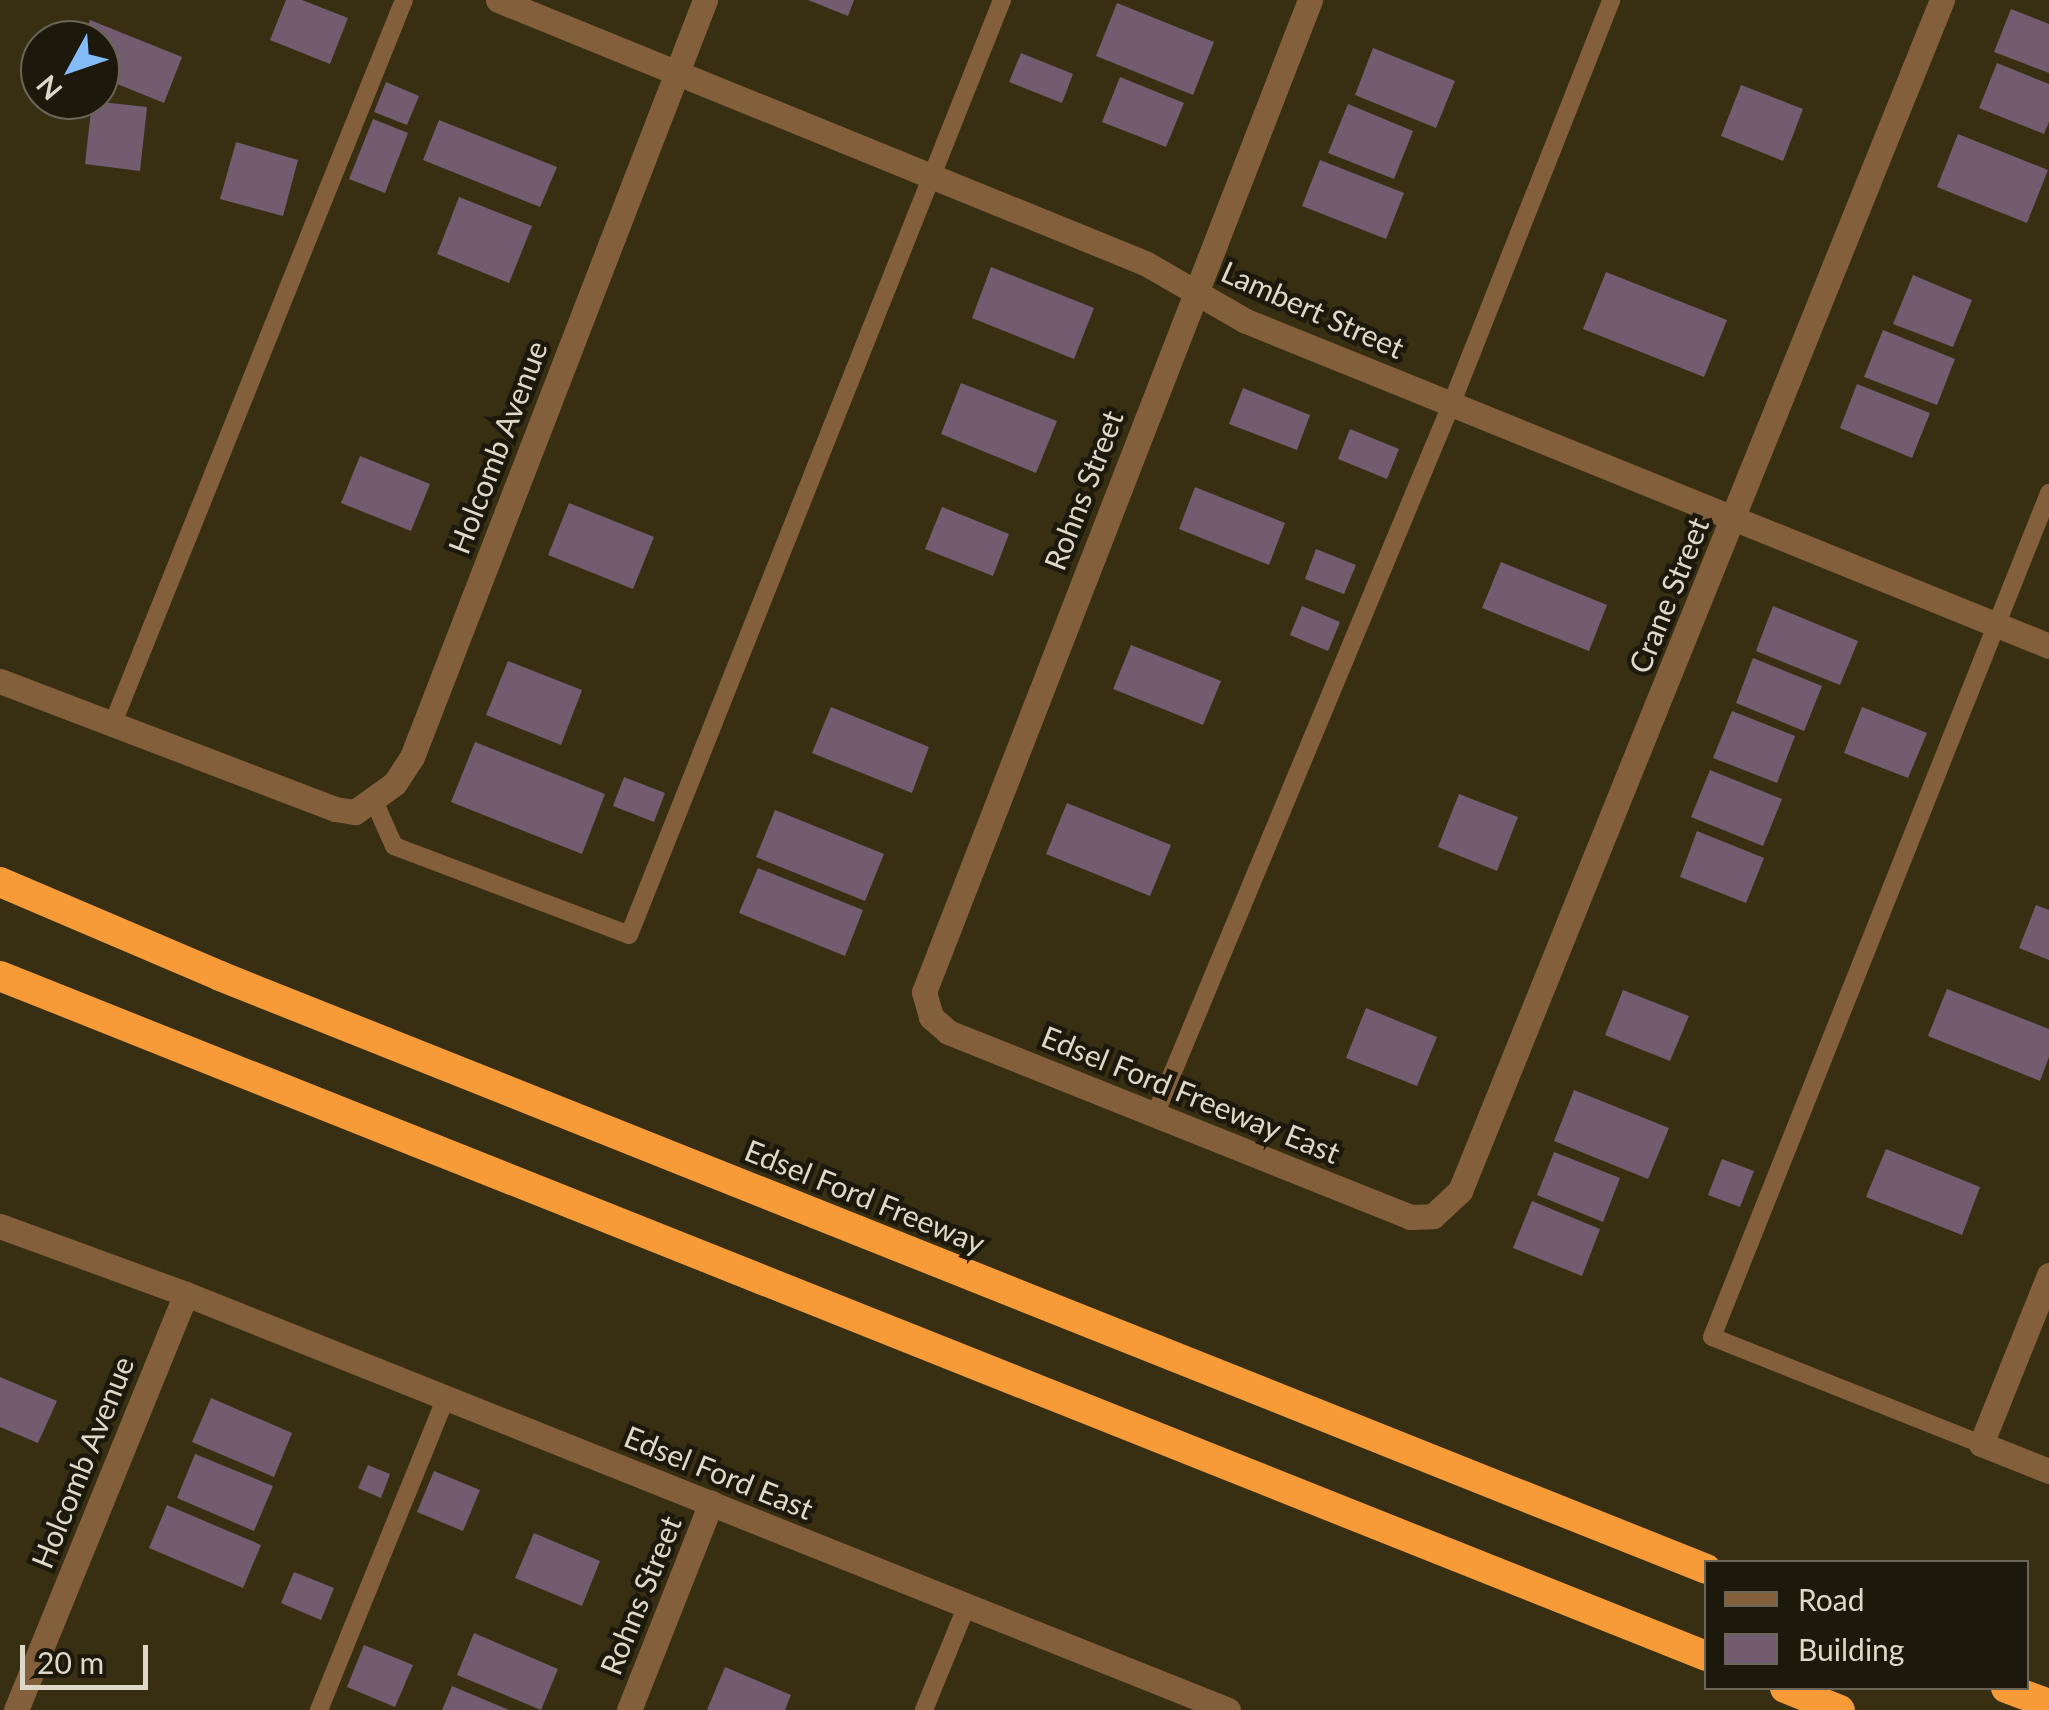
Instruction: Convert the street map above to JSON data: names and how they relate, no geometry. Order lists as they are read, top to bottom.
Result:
{
  "streets": {
    "highway": ["Edsel Ford Freeway"],
    "street": [
      "Lambert Street",
      "Holcomb Avenue",
      "Rohns Street",
      "Crane Street",
      "Edsel Ford Freeway East",
      "Edsel Ford East"
    ]
  },
  "crossings": [
    ["Lambert Street", "Holcomb Avenue"],
    ["Lambert Street", "Rohns Street"],
    ["Lambert Street", "Crane Street"],
    ["Holcomb Avenue", "Edsel Ford East"],
    ["Rohns Street", "Edsel Ford Freeway East"],
    ["Rohns Street", "Edsel Ford East"],
    ["Crane Street", "Edsel Ford Freeway East"]
  ],
  "legend": ["Road", "Building"],
  "scale_bar": "20 m",
  "north": "bottom left"
}
